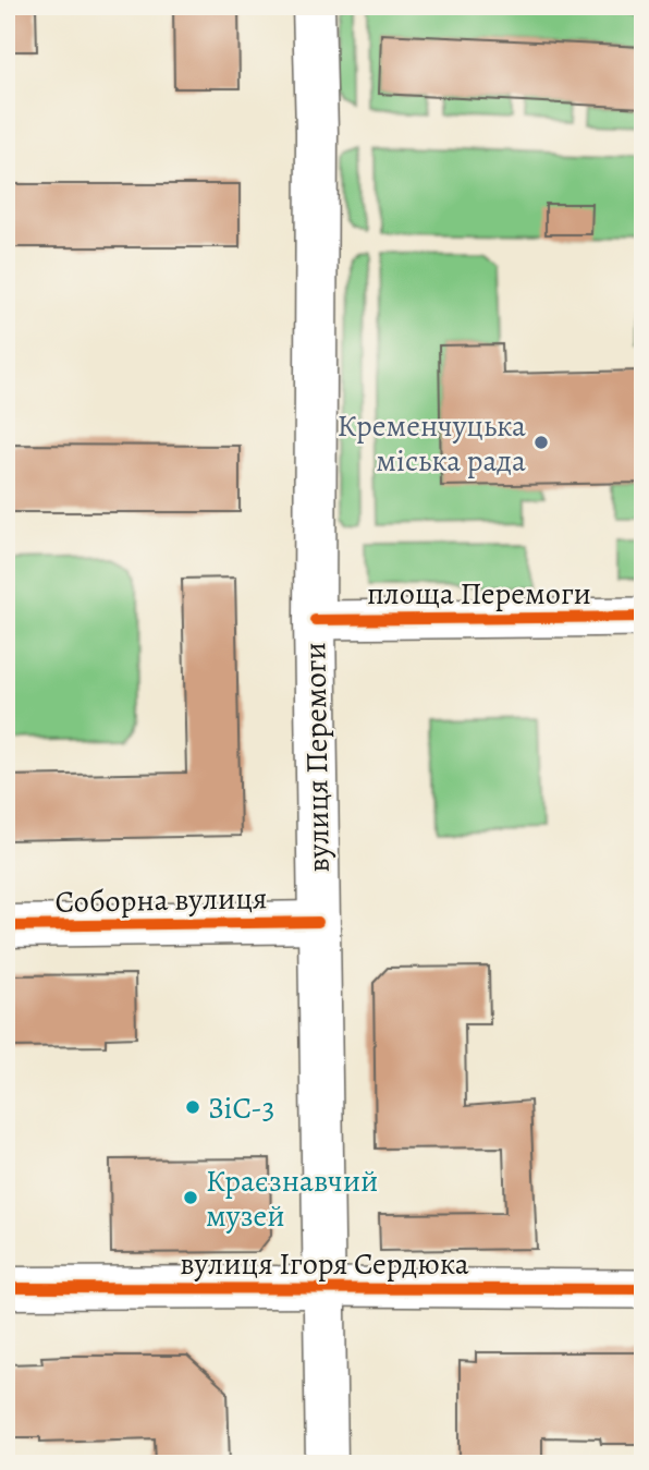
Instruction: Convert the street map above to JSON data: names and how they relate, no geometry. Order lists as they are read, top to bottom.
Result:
{
  "streets": {
    "main road": ["вулиця Перемоги", "Соборна вулиця", "вулиця Ігоря Сердюка"],
    "street": ["площа Перемоги"]
  },
  "crossings": [
    ["площа Перемоги", "вулиця Перемоги"],
    ["вулиця Перемоги", "Соборна вулиця"],
    ["вулиця Перемоги", "вулиця Ігоря Сердюка"]
  ],
  "places": ["Кременчуцька міська рада", "ЗіС-3", "Краєзнавчий музей"]
}
